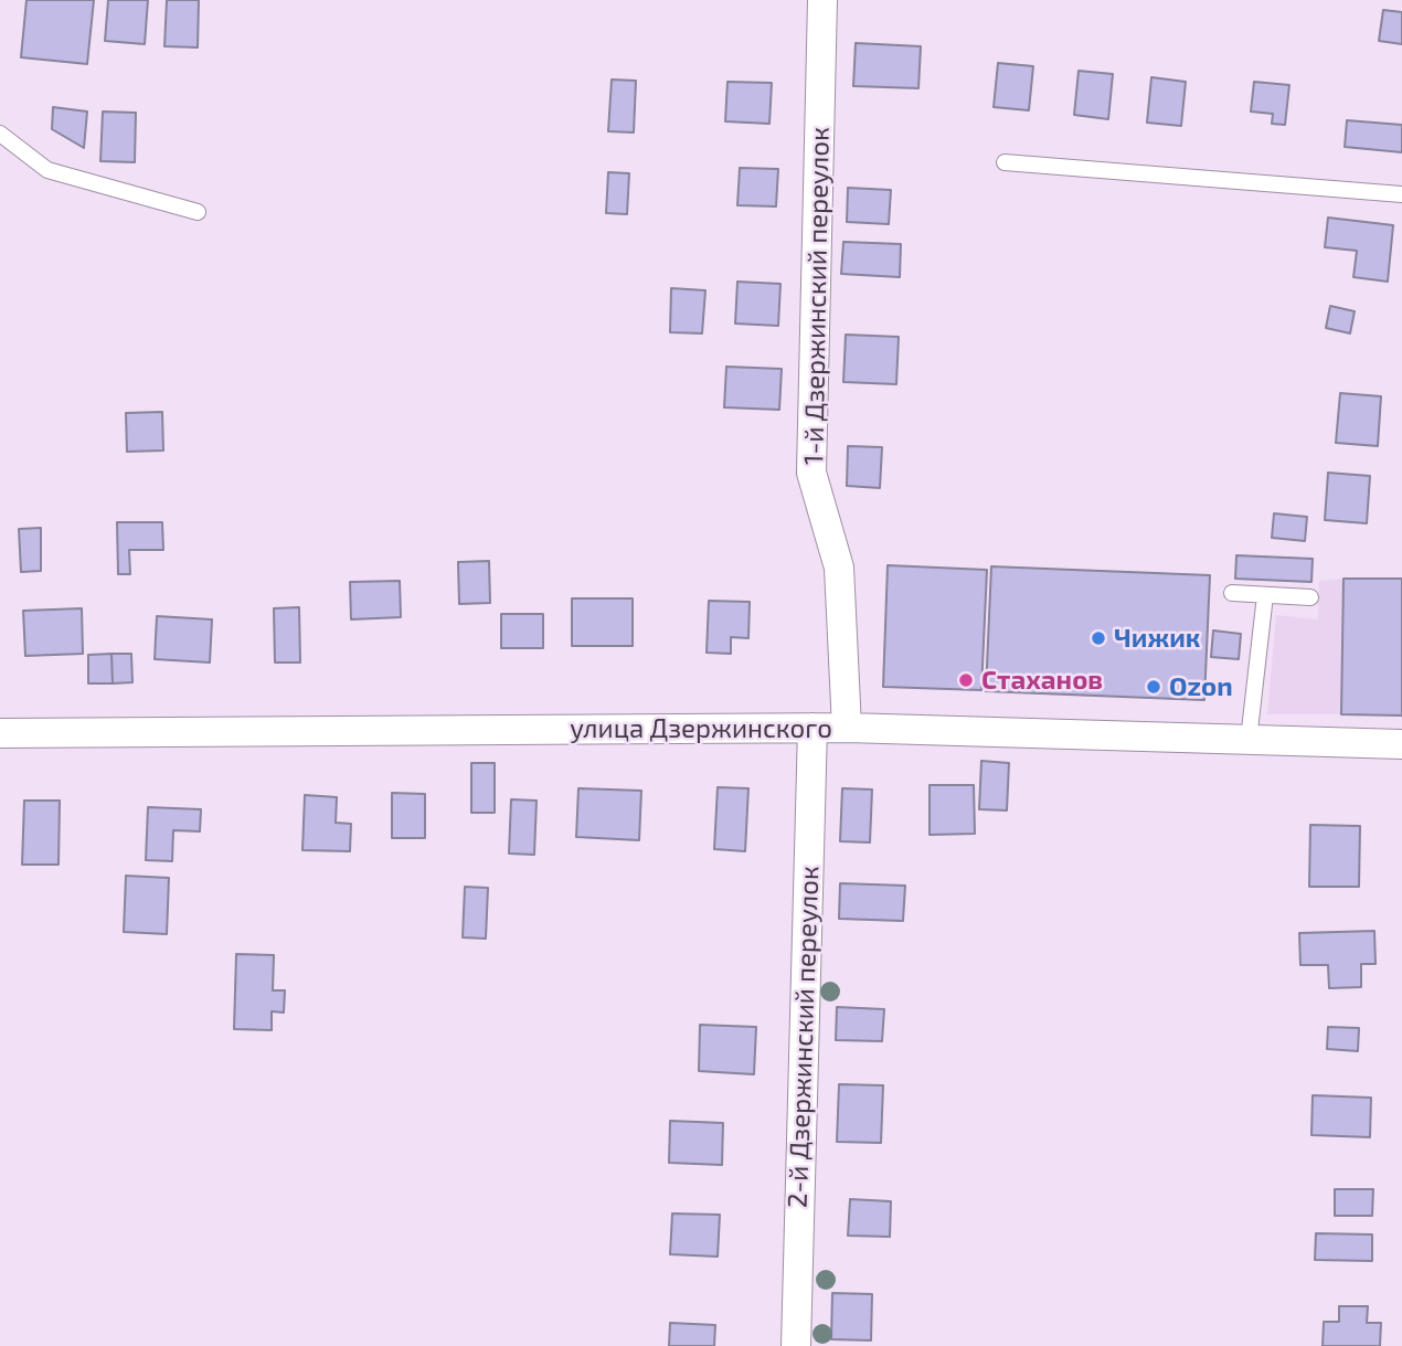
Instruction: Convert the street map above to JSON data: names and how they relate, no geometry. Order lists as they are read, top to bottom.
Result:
{
  "streets": {
    "street": ["1-й Дзержинский переулок", "улица Дзержинского", "2-й Дзержинский переулок"]
  },
  "crossings": [
    ["1-й Дзержинский переулок", "улица Дзержинского"],
    ["улица Дзержинского", "2-й Дзержинский переулок"]
  ],
  "places": ["Чижик", "Стаханов", "Ozon"]
}
